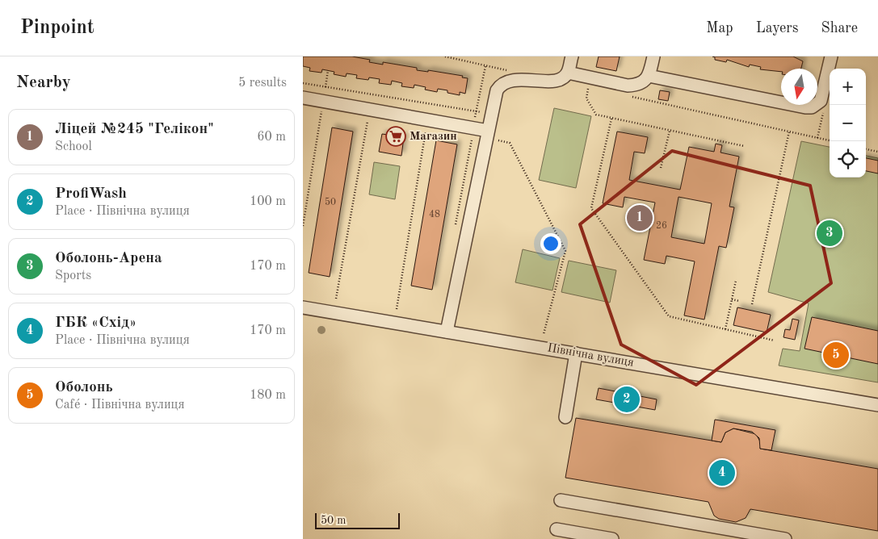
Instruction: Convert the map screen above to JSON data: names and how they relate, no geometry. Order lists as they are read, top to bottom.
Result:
{
  "streets": {
    "street": ["Північна вулиця"]
  },
  "places": {
    "supermarket": ["Магазин"]
  },
  "house_numbers": ["50", "48", "26"],
  "scale_bar": "50 m",
  "north": "bottom",
  "page": {
    "header": "Pinpoint",
    "nav": ["Map", "Layers", "Share"],
    "heading": ["Nearby", "5 results"],
    "map_buttons": ["+", "−"],
    "list": [
      {
        "mark": "1",
        "name": "Ліцей №245 \"Гелікон\"",
        "note": "School",
        "value": "60 m"
      },
      {
        "mark": "2",
        "name": "ProfiWash",
        "note": "Place · Північна вулиця",
        "value": "100 m"
      },
      {
        "mark": "3",
        "name": "Оболонь-Арена",
        "note": "Sports",
        "value": "170 m"
      },
      {
        "mark": "4",
        "name": "ГБК «Схід»",
        "note": "Place · Північна вулиця",
        "value": "170 m"
      },
      {
        "mark": "5",
        "name": "Оболонь",
        "note": "Café · Північна вулиця",
        "value": "180 m"
      }
    ],
    "pins": [
      "1",
      "3",
      "5",
      "2",
      "4"
    ],
    "scale": "50 m"
  }
}
